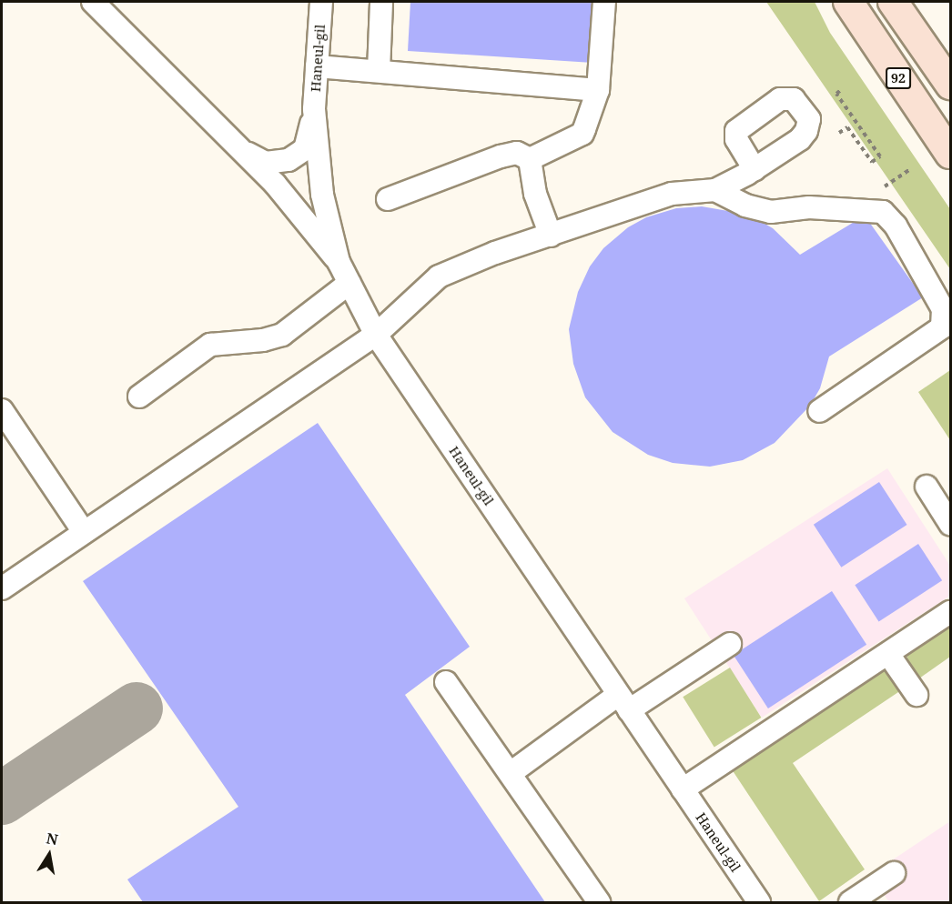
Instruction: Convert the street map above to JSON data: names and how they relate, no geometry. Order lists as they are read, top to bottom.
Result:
{
  "streets": {
    "main road": ["92"],
    "lane": ["Haneul-gil"]
  },
  "north": "top"
}
